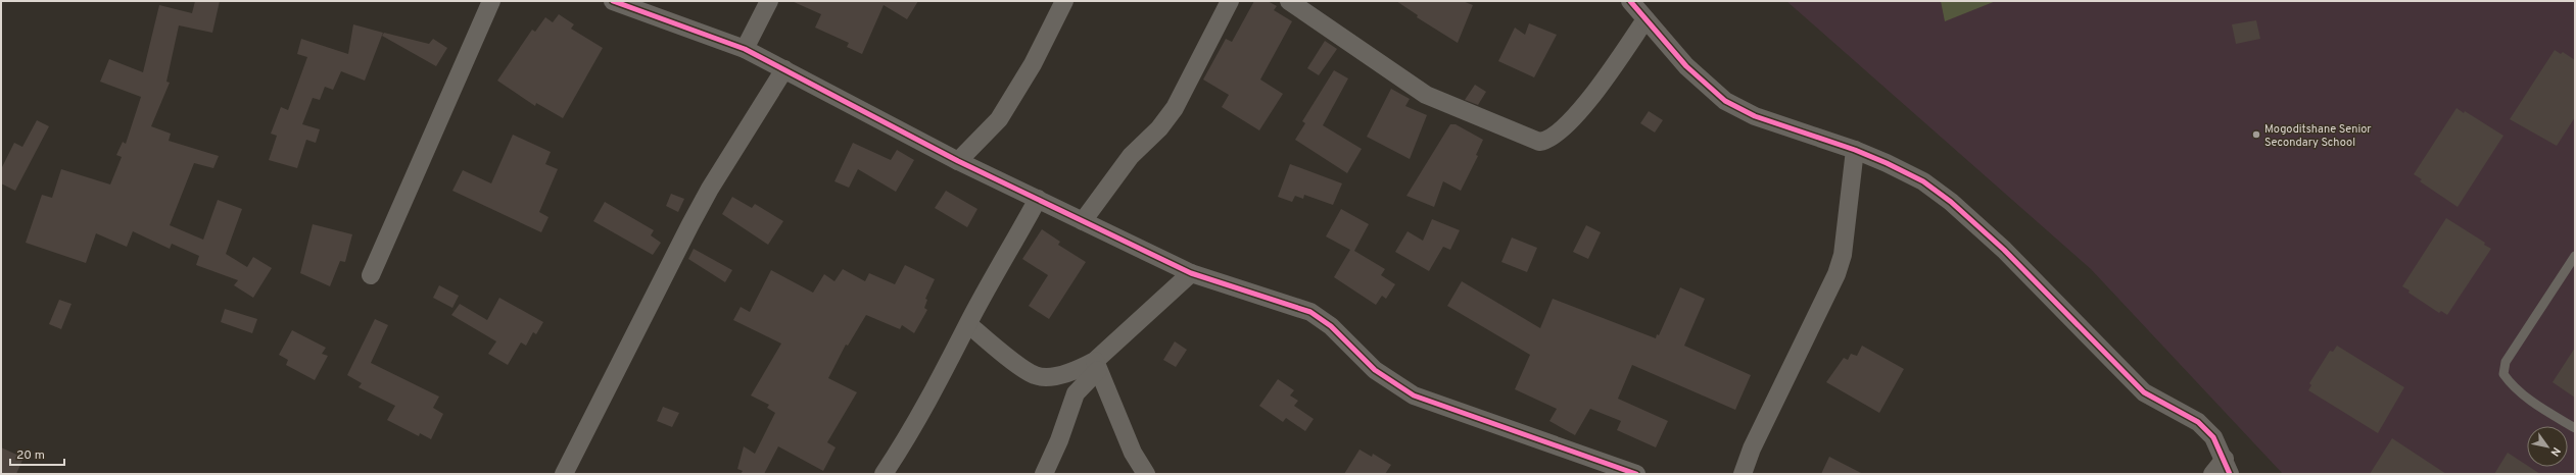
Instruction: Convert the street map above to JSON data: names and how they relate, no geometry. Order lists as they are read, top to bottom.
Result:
{
  "places": ["Mogoditshane Senior Secondary School"],
  "scale_bar": "20 m",
  "north": "bottom right"
}
